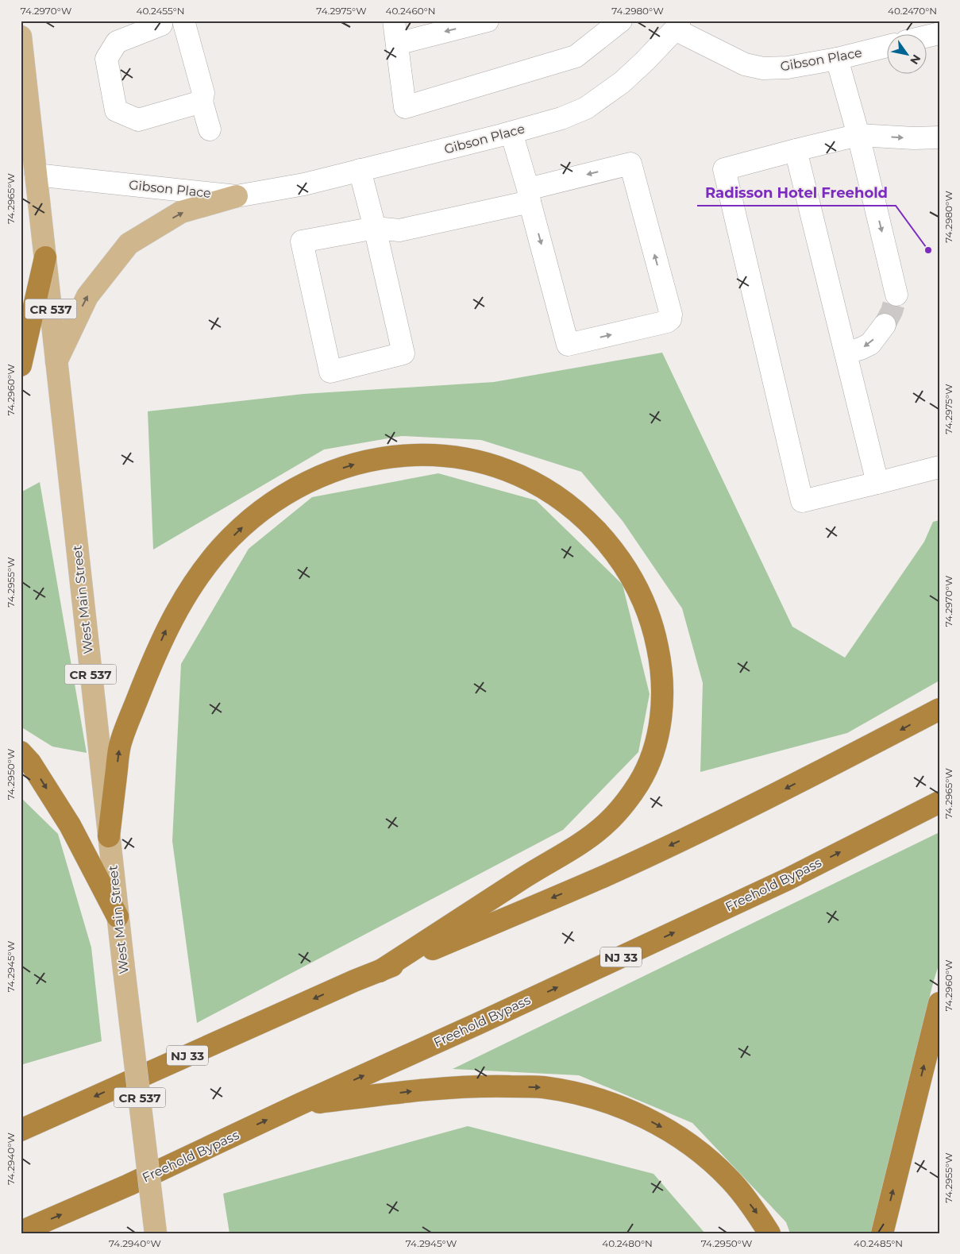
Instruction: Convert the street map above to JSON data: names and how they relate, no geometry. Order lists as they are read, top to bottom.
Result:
{
  "streets": {
    "highway": ["Freehold Bypass", "NJ 33"],
    "main road": ["CR 537", "West Main Street"],
    "street": ["Gibson Place"]
  },
  "crossings": [
    ["Gibson Place", "West Main Street"]
  ],
  "places": ["Radisson Hotel Freehold"],
  "north": "bottom right",
  "coordinates": [
    "74.2970°W",
    "40.2455°N",
    "74.2975°W",
    "40.2460°N",
    "74.2980°W",
    "40.2470°N",
    "74.2965°W",
    "74.2960°W",
    "74.2955°W",
    "74.2950°W",
    "74.2945°W",
    "74.2940°W",
    "40.2480°N",
    "40.2485°N"
  ]
}
